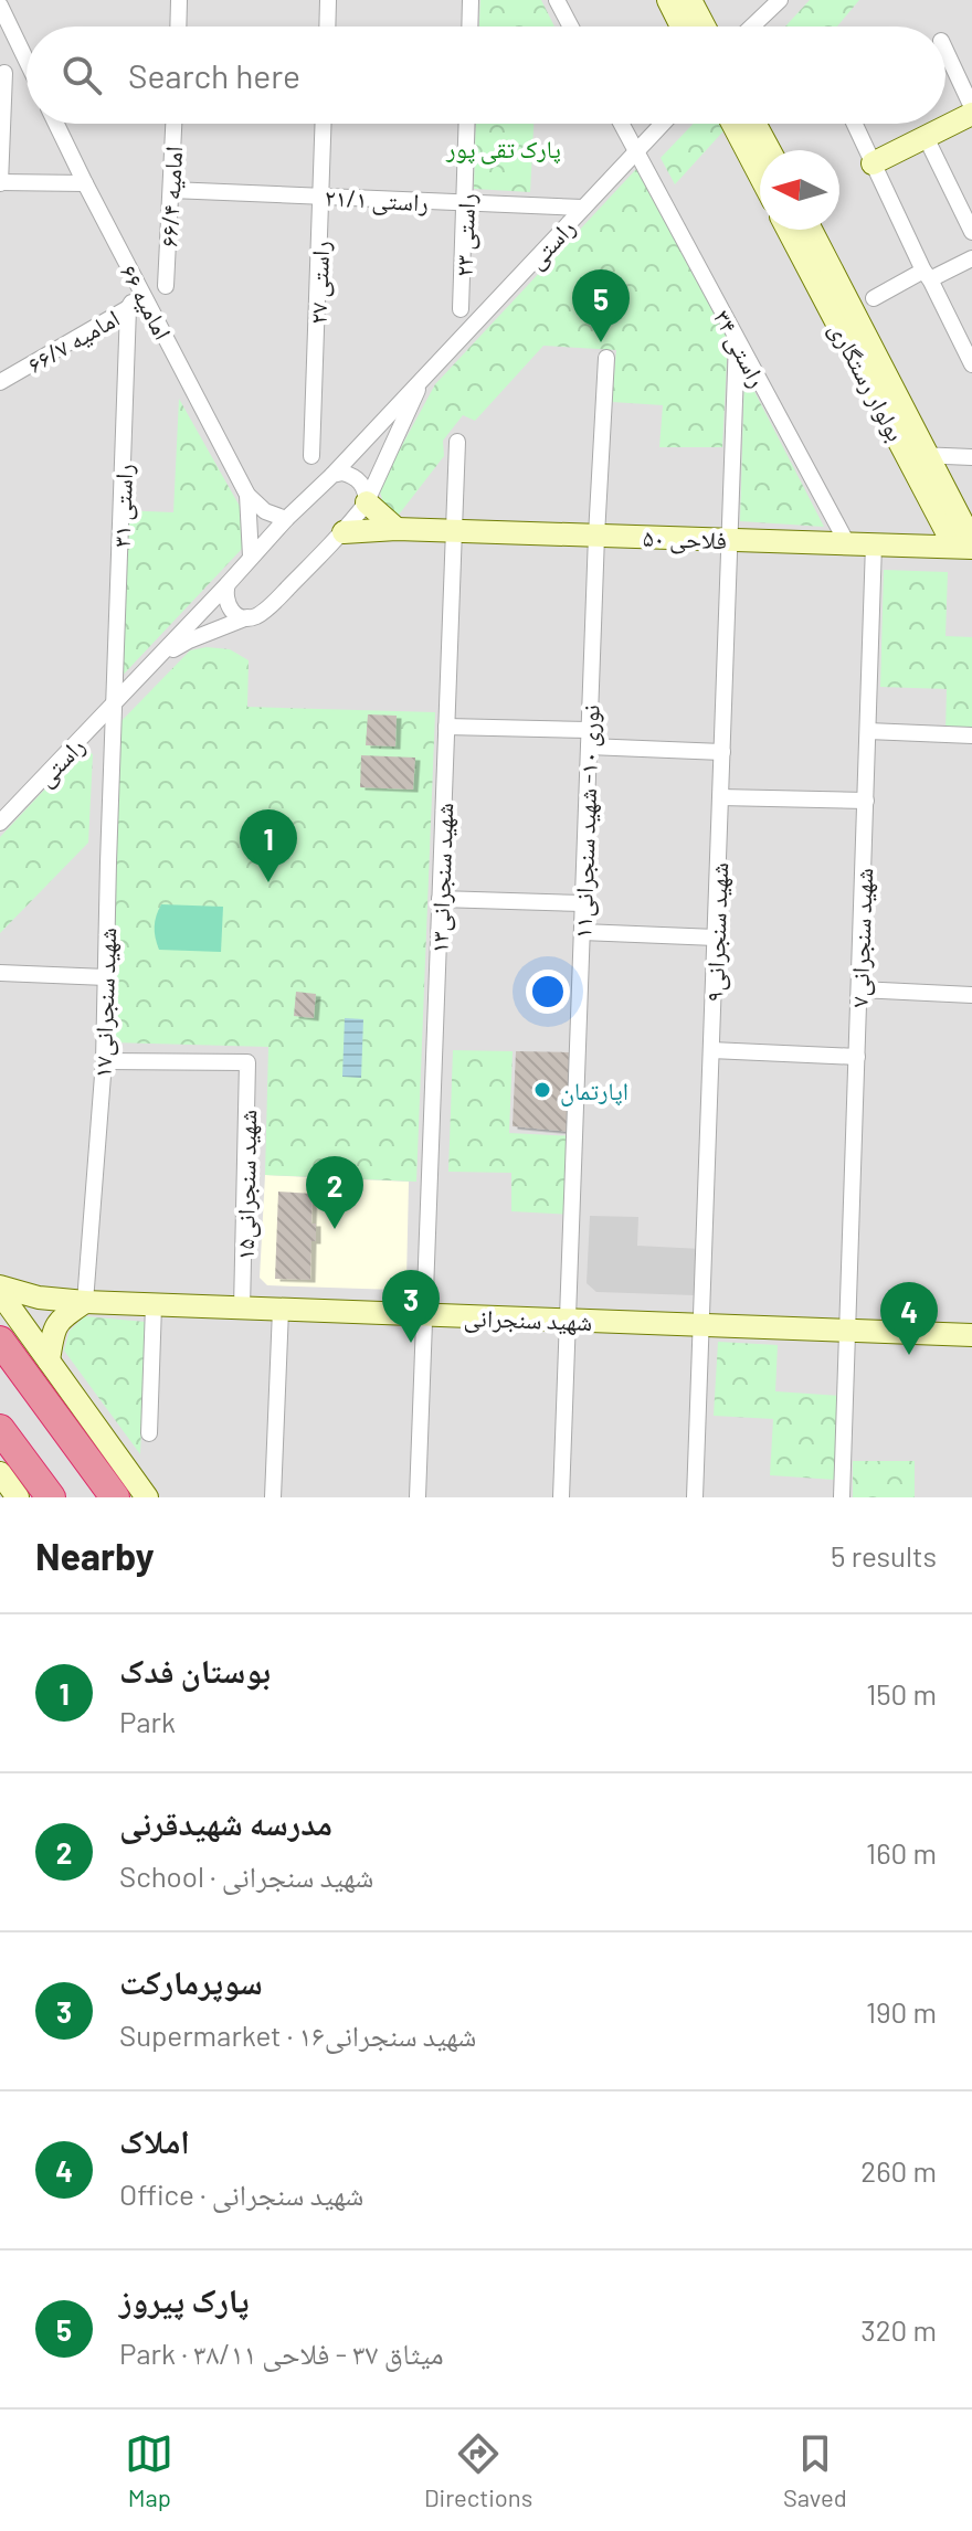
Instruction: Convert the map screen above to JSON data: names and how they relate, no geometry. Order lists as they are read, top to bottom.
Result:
{
  "streets": {
    "street": [
      "امامیه ۶۶/۴",
      "راستی ۲۱/۱",
      "راستی ۲۳",
      "راستی",
      "راستی ۲۷",
      "امامیه ۶۶",
      "امامیه ۶۶/۷",
      "راستی ۳۴",
      "بولوار رستگاری",
      "راستی ۳۱",
      "فلاحی ۵۰",
      "نوری ۱۰- شهید سنجرانی۱۱",
      "شهید سنجرانی۱۳",
      "شهید سنجرانی۹",
      "شهید سنجرانی۷",
      "شهید سنجرانی۱۷",
      "شهید سنجرانی۱۵",
      "شهید سنجرانی"
    ]
  },
  "crossings": [
    ["امامیه ۶۶/۴", "راستی ۲۱/۱"],
    ["راستی ۲۱/۱", "راستی ۲۳"],
    ["راستی ۲۱/۱", "راستی"],
    ["راستی ۲۱/۱", "راستی ۲۷"],
    ["راستی", "راستی ۳۴"],
    ["راستی", "راستی ۳۱"],
    ["راستی", "فلاحی ۵۰"],
    ["راستی", "شهید سنجرانی۱۷"],
    ["امامیه ۶۶", "امامیه ۶۶/۷"],
    ["امامیه ۶۶/۷", "راستی ۳۱"],
    ["راستی ۳۴", "فلاحی ۵۰"],
    ["راستی ۳۴", "شهید سنجرانی۹"],
    ["بولوار رستگاری", "فلاحی ۵۰"],
    ["راستی ۳۱", "شهید سنجرانی۱۷"],
    ["فلاحی ۵۰", "نوری ۱۰- شهید سنجرانی۱۱"],
    ["فلاحی ۵۰", "شهید سنجرانی۱۳"],
    ["فلاحی ۵۰", "شهید سنجرانی۹"],
    ["فلاحی ۵۰", "شهید سنجرانی۷"],
    ["نوری ۱۰- شهید سنجرانی۱۱", "شهید سنجرانی"],
    ["شهید سنجرانی۱۳", "شهید سنجرانی"],
    ["شهید سنجرانی۹", "شهید سنجرانی"],
    ["شهید سنجرانی۷", "شهید سنجرانی"],
    ["شهید سنجرانی۱۷", "شهید سنجرانی۱۵"],
    ["شهید سنجرانی۱۷", "شهید سنجرانی"],
    ["شهید سنجرانی۱۵", "شهید سنجرانی"]
  ],
  "parks": ["پارک تقی پور"],
  "places": ["اپارتمان"],
  "north": "left",
  "page": {
    "search": "Search here",
    "pins": [
      "5",
      "1",
      "2",
      "3",
      "4"
    ],
    "heading": ["Nearby", "5 results"],
    "list": [
      {
        "mark": "1",
        "name": "بوستان فدک",
        "note": "Park",
        "value": "150 m"
      },
      {
        "mark": "2",
        "name": "مدرسه شهیدقرنی",
        "note": "School · شهید سنجرانی",
        "value": "160 m"
      },
      {
        "mark": "3",
        "name": "سوپرمارکت",
        "note": "Supermarket · شهید سنجرانی۱۶",
        "value": "190 m"
      },
      {
        "mark": "4",
        "name": "املاک",
        "note": "Office · شهید سنجرانی",
        "value": "260 m"
      },
      {
        "mark": "5",
        "name": "پارک پیروز",
        "note": "Park · میثاق ۳۷ - فلاحی ۳۸/۱۱",
        "value": "320 m"
      }
    ],
    "nav": ["Map", "Directions", "Saved"]
  }
}
